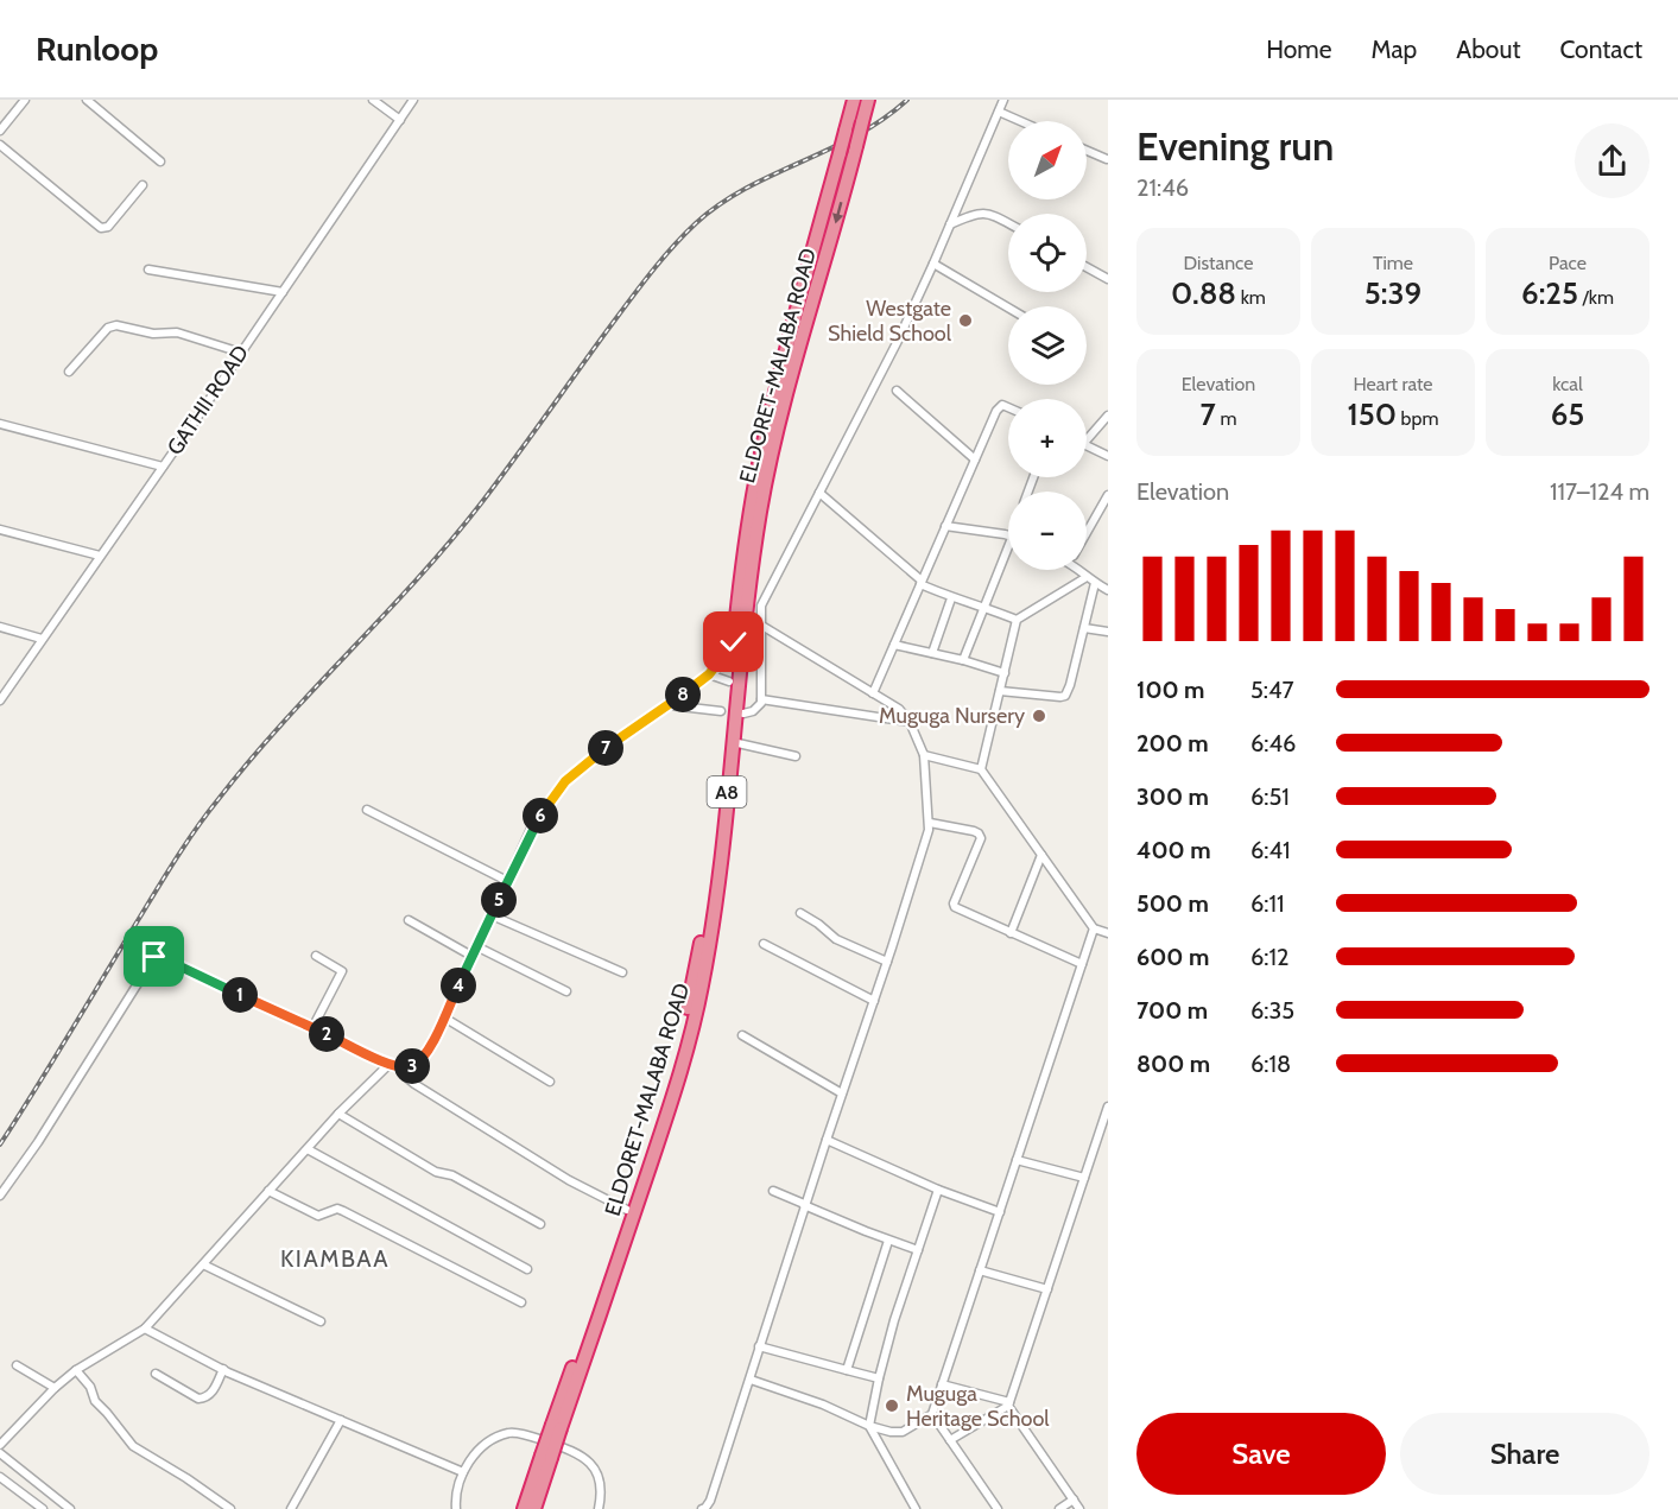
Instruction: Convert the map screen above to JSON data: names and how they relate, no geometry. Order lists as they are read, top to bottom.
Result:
{
  "streets": {
    "highway": ["ELDORET-MALABA ROAD", "A8"],
    "street": ["GATHII ROAD"]
  },
  "crossings": [
    ["ELDORET-MALABA ROAD", "A8"]
  ],
  "districts": ["KIAMBAA"],
  "places": ["Westgate Shield School", "Muguga Nursery", "Muguga Heritage School"],
  "north": "top right",
  "page": {
    "header": "Runloop",
    "nav": [
      "Home",
      "Map",
      "About",
      "Contact"
    ],
    "heading": ["Evening run", "21:46"],
    "map_buttons": ["+", "−"],
    "stats": [
      ["Distance", "0.88 km"],
      ["Time", "5:39"],
      ["Pace", "6:25 /km"],
      ["Elevation", "7 m"],
      ["Heart rate", "150 bpm"],
      ["kcal", "65"]
    ],
    "chart": ["Elevation", "117–124 m"],
    "list": [
      {
        "name": "100 m",
        "note": "5:47"
      },
      {
        "name": "200 m",
        "note": "6:46"
      },
      {
        "name": "300 m",
        "note": "6:51"
      },
      {
        "name": "400 m",
        "note": "6:41"
      },
      {
        "name": "500 m",
        "note": "6:11"
      },
      {
        "name": "600 m",
        "note": "6:12"
      },
      {
        "name": "700 m",
        "note": "6:35"
      },
      {
        "name": "800 m",
        "note": "6:18"
      }
    ],
    "pins": [
      "8",
      "7",
      "6",
      "5",
      "4",
      "1",
      "2",
      "3"
    ],
    "buttons": ["Save", "Share"]
  }
}
